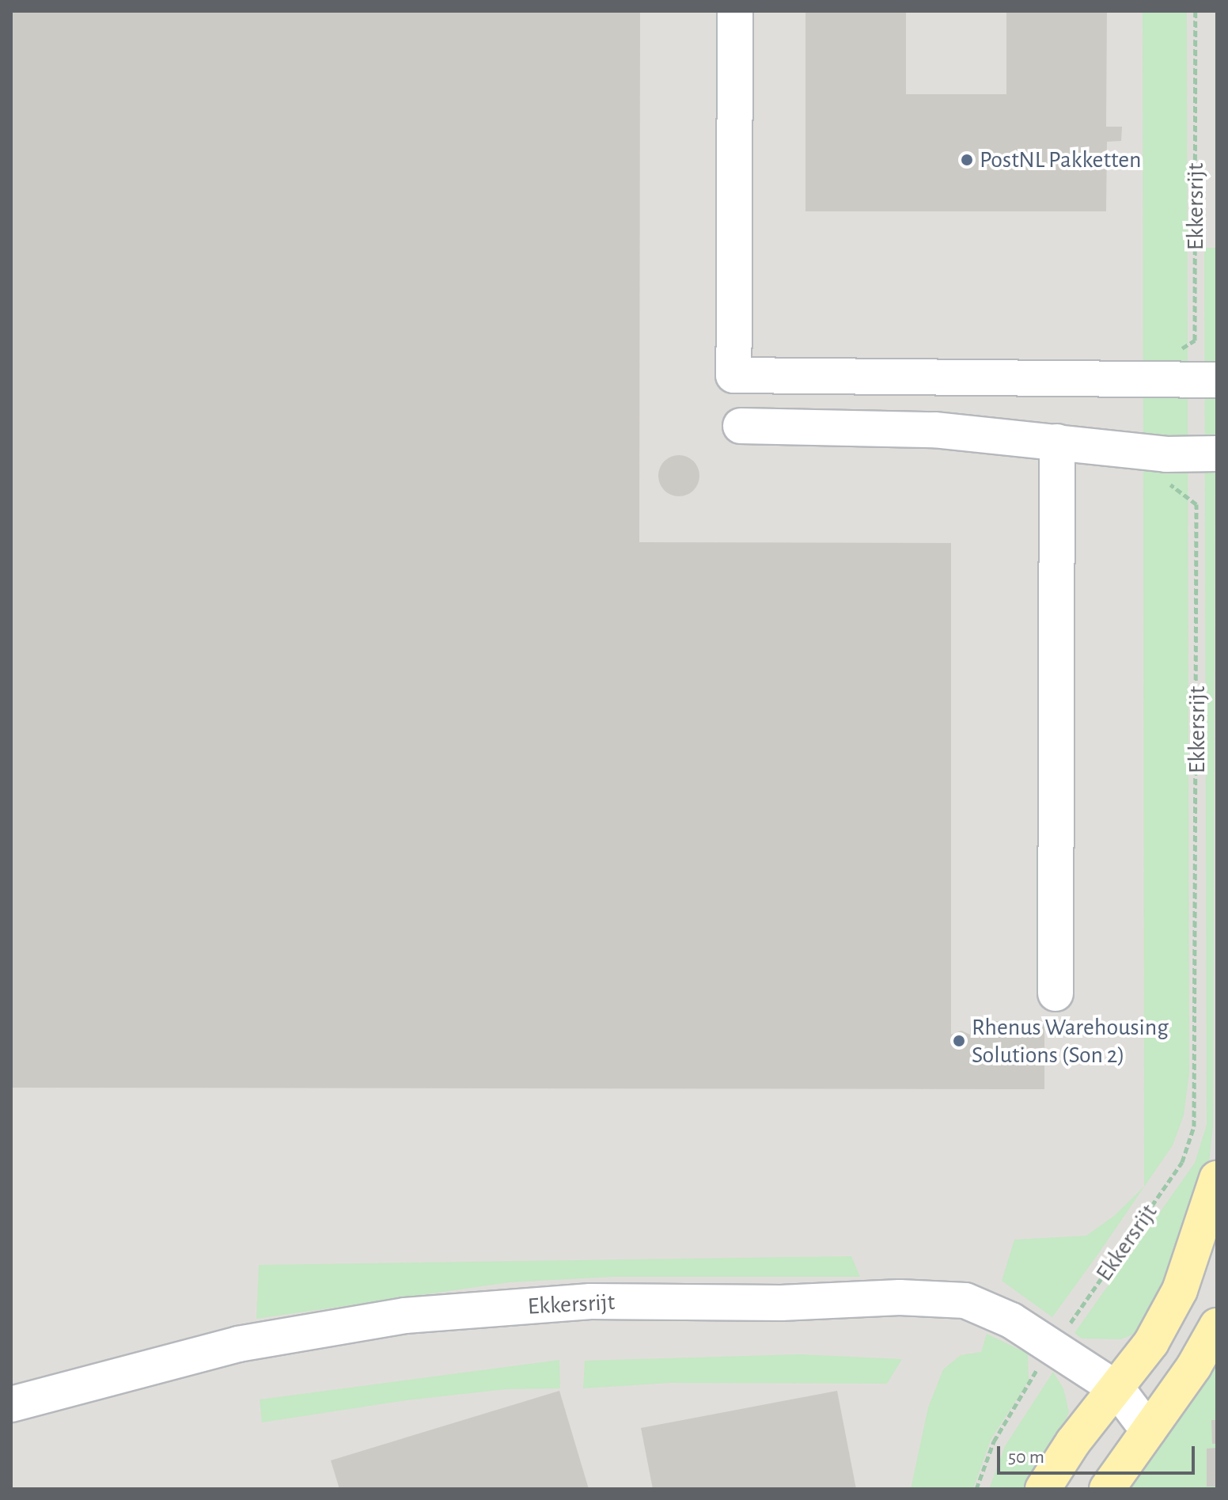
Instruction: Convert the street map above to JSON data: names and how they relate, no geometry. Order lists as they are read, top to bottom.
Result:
{
  "streets": {
    "street": ["Ekkersrijt"]
  },
  "places": ["PostNL Pakketten", "Rhenus Warehousing Solutions (Son 2)"],
  "scale_bar": "50 m"
}
